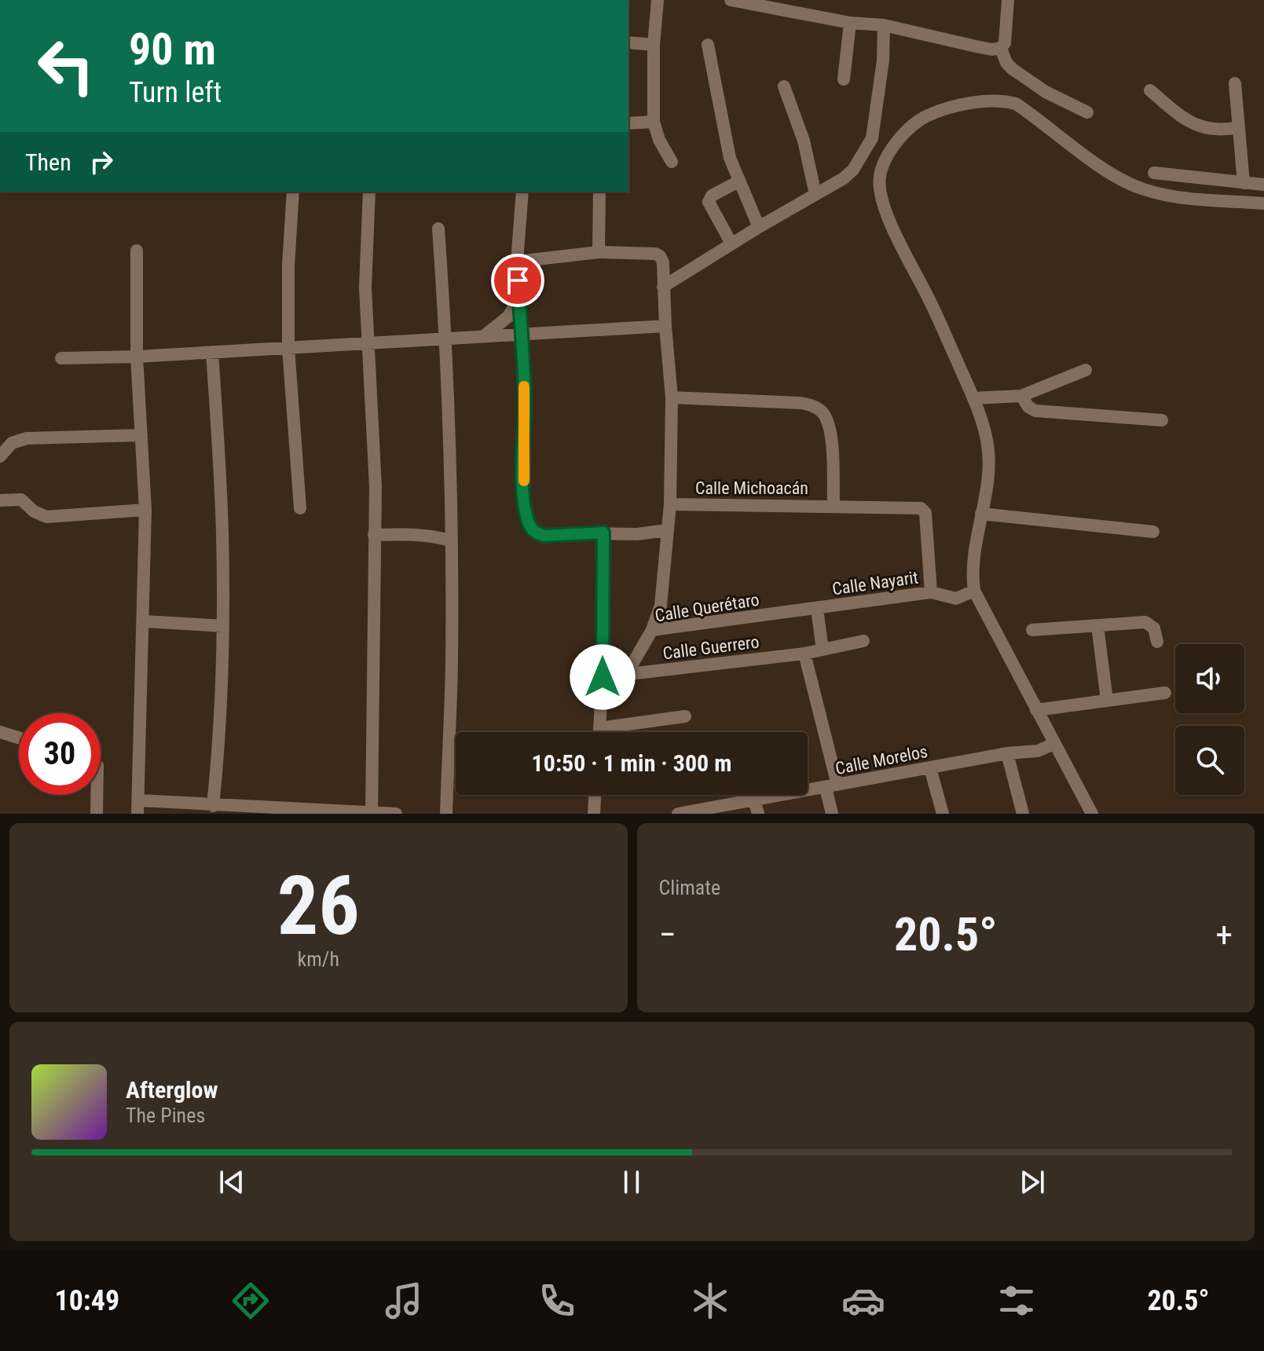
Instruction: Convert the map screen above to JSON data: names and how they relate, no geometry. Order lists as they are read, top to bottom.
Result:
{
  "streets": {
    "street": [
      "Calle Michoacán",
      "Calle Nayarit",
      "Calle Querétaro",
      "Calle Guerrero",
      "Calle Morelos"
    ]
  },
  "crossings": [
    ["Calle Michoacán", "Calle Nayarit"],
    ["Calle Nayarit", "Calle Querétaro"],
    ["Calle Querétaro", "Calle Guerrero"]
  ],
  "page": {
    "turn": ["90 m", "Turn left"],
    "then": "Then",
    "limit": "30",
    "trip": "10:50 · 1 min · 300 m",
    "tile": [
      ["26", "km/h"],
      "Climate"
    ],
    "heat": ["−", "20.5°", "+"],
    "song": ["Afterglow", "The Pines"],
    "tabs": ["10:49", "20.5°"]
  }
}
